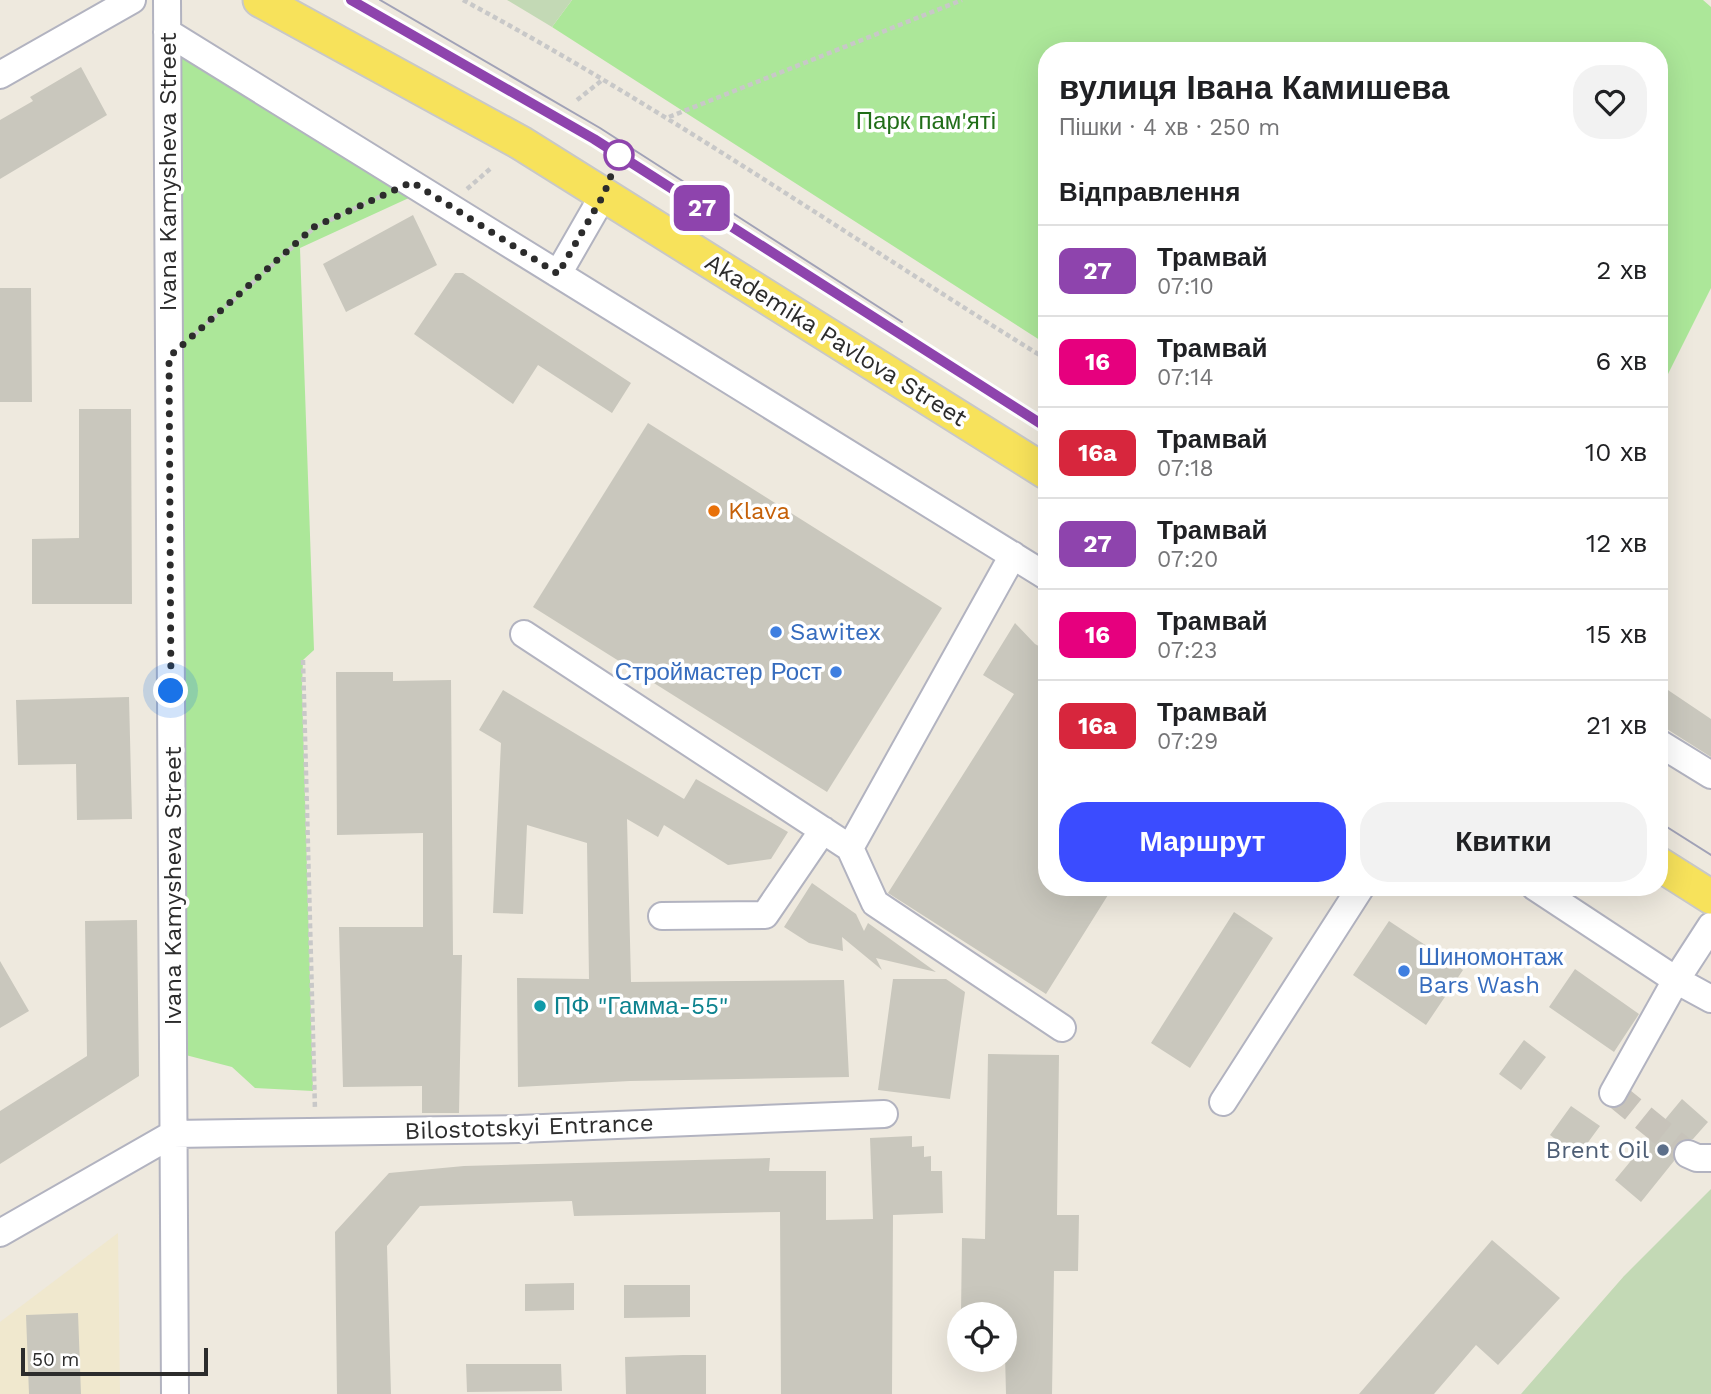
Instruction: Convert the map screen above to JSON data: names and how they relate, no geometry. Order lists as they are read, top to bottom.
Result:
{
  "streets": {
    "main road": ["Akademika Pavlova Street"],
    "street": ["Ivana Kamysheva Street", "Bilostotskyi Entrance"]
  },
  "crossings": [
    ["Ivana Kamysheva Street", "Bilostotskyi Entrance"]
  ],
  "parks": ["Парк пам'яті"],
  "places": [
    "Klava",
    "Sawitex",
    "Строймастер Рост",
    "Шиномонтаж Bars Wash",
    "ПФ \"Гамма-55\"",
    "Brent Oil"
  ],
  "lines": ["tram line 27"],
  "scale_bar": "50 m",
  "page": {
    "on_map": "27",
    "heading": [
      ["вулиця Івана Камишева", "Пішки · 4 хв · 250 m"],
      "Відправлення"
    ],
    "list": [
      {
        "mark": "27",
        "name": "Трамвай",
        "note": "07:10",
        "value": "2 хв"
      },
      {
        "mark": "16",
        "name": "Трамвай",
        "note": "07:14",
        "value": "6 хв"
      },
      {
        "mark": "16a",
        "name": "Трамвай",
        "note": "07:18",
        "value": "10 хв"
      },
      {
        "mark": "27",
        "name": "Трамвай",
        "note": "07:20",
        "value": "12 хв"
      },
      {
        "mark": "16",
        "name": "Трамвай",
        "note": "07:23",
        "value": "15 хв"
      },
      {
        "mark": "16a",
        "name": "Трамвай",
        "note": "07:29",
        "value": "21 хв"
      }
    ],
    "buttons": ["Маршрут", "Квитки"],
    "scale": "50 m"
  }
}
